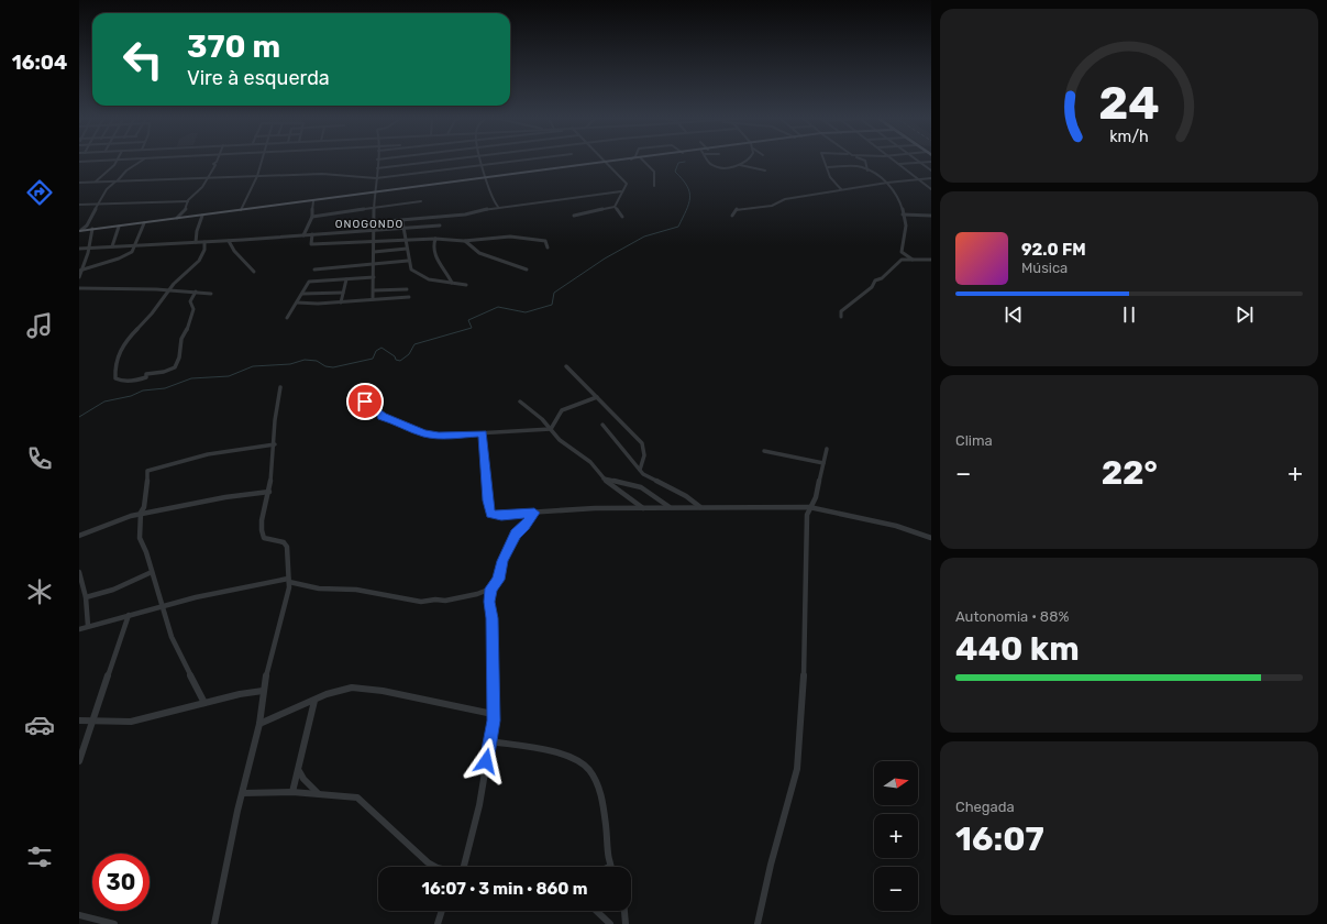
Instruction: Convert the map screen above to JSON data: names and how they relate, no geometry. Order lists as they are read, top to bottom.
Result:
{
  "districts": ["ONOGONDO"],
  "north": "right",
  "page": {
    "tabs": "16:04",
    "turn": ["370 m", "Vire à esquerda"],
    "song": ["92.0 FM", "Música"],
    "tile": [
      "Clima",
      ["Autonomia · 88%", "440 km"],
      ["Chegada", "16:07"]
    ],
    "heat": ["−", "22°", "+"],
    "map_buttons": ["+", "−"],
    "limit": "30",
    "trip": "16:07 · 3 min · 860 m",
    "gauge": ["24", "km/h"]
  }
}
